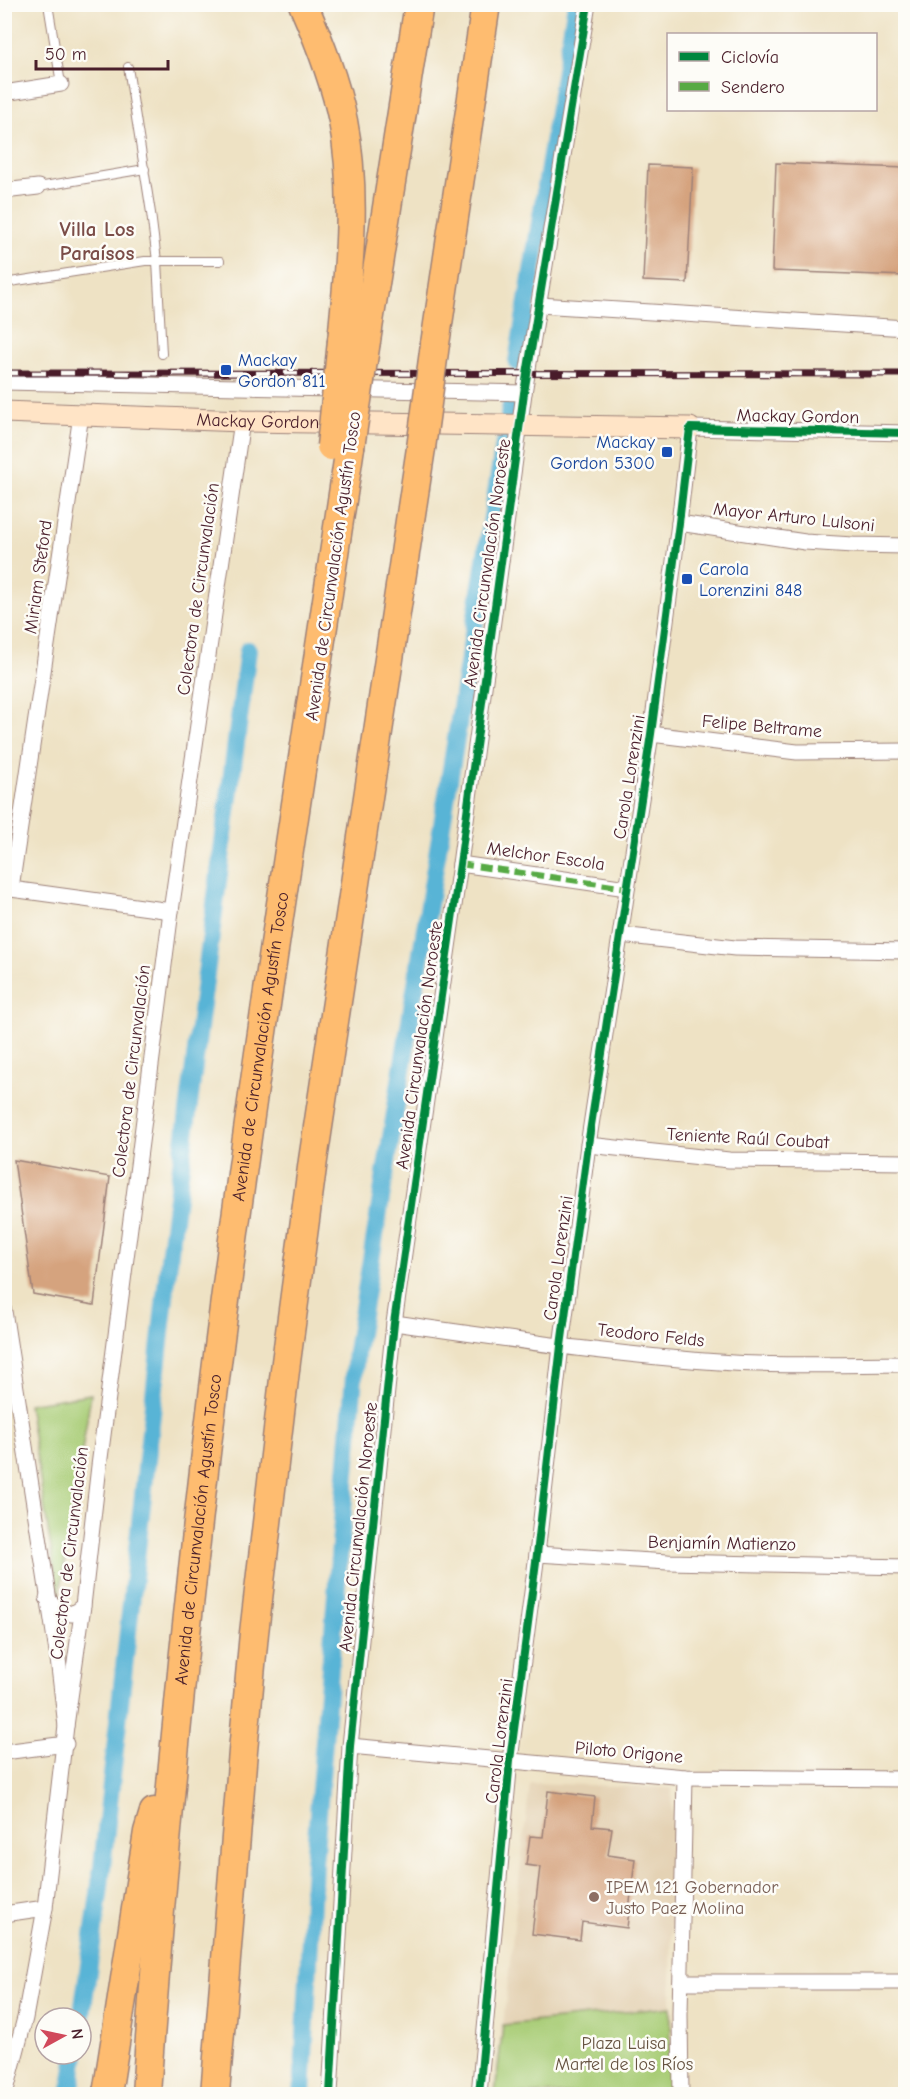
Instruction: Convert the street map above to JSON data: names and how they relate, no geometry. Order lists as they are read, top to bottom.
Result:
{
  "streets": {
    "highway": ["Avenida de Circunvalación Agustín Tosco"],
    "main road": ["Mackay Gordon"],
    "street": [
      "Mayor Arturo Lulsoni",
      "Avenida Circunvalación Noroeste",
      "Miriam Steford",
      "Colectora de Circunvalación",
      "Felipe Beltrame",
      "Carola Lorenzini",
      "Melchor Escola",
      "Teniente Raúl Coubat",
      "Teodoro Felds",
      "Benjamín Matienzo",
      "Piloto Origone"
    ]
  },
  "crossings": [
    ["Mackay Gordon", "Avenida Circunvalación Noroeste"],
    ["Mackay Gordon", "Miriam Steford"],
    ["Mackay Gordon", "Colectora de Circunvalación"],
    ["Mackay Gordon", "Carola Lorenzini"],
    ["Mayor Arturo Lulsoni", "Carola Lorenzini"],
    ["Avenida Circunvalación Noroeste", "Melchor Escola"],
    ["Avenida Circunvalación Noroeste", "Teodoro Felds"],
    ["Avenida Circunvalación Noroeste", "Piloto Origone"],
    ["Felipe Beltrame", "Carola Lorenzini"],
    ["Carola Lorenzini", "Melchor Escola"],
    ["Carola Lorenzini", "Teniente Raúl Coubat"],
    ["Carola Lorenzini", "Teodoro Felds"],
    ["Carola Lorenzini", "Benjamín Matienzo"],
    ["Carola Lorenzini", "Piloto Origone"]
  ],
  "districts": ["Villa Los Paraísos"],
  "parks": ["Plaza Luisa Martel de los Ríos"],
  "places": {
    "transit": ["Mackay Gordon 811", "Mackay Gordon 5300", "Carola Lorenzini 848"],
    "other": ["IPEM 121 Gobernador Justo Paez Molina"]
  },
  "legend": ["Ciclovía", "Sendero"],
  "scale_bar": "50 m",
  "north": "right"
}
